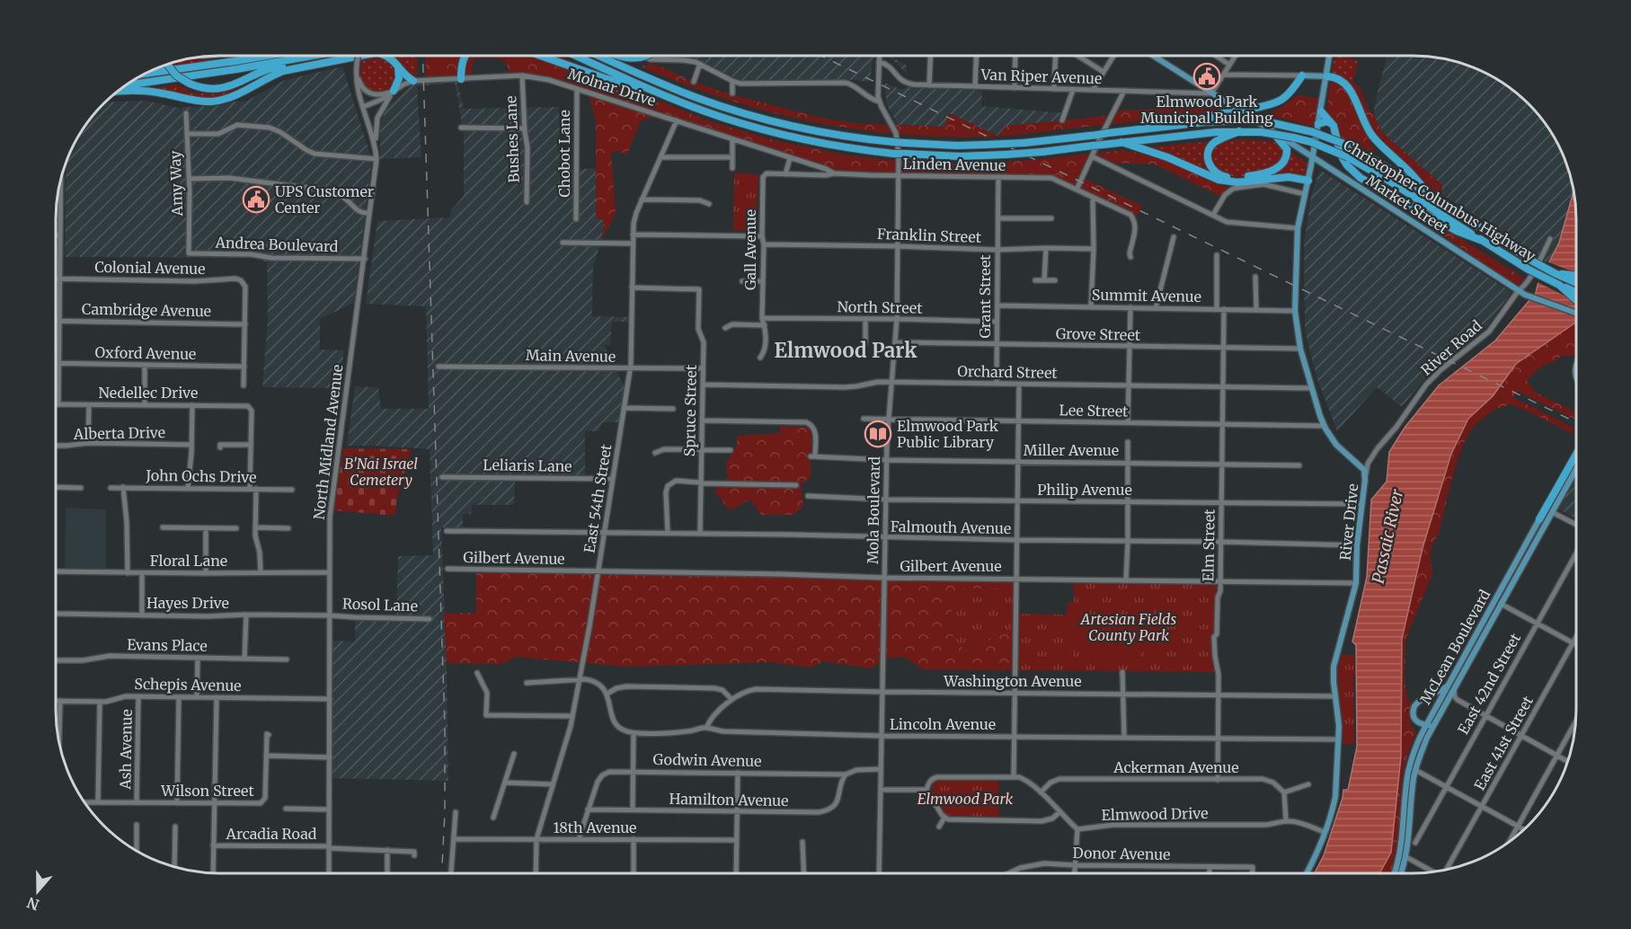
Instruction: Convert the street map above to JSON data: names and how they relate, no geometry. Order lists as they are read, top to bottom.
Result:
{
  "streets": {
    "highway": ["Christopher Columbus Highway", "McLean Boulevard"],
    "main road": ["Market Street", "River Drive"],
    "street": [
      "Van Riper Avenue",
      "Molnar Drive",
      "Bushes Lane",
      "Chobot Lane",
      "Linden Avenue",
      "Amy Way",
      "Franklin Street",
      "Andrea Boulevard",
      "Gall Avenue",
      "Colonial Avenue",
      "Summit Avenue",
      "Grant Street",
      "North Street",
      "Cambridge Avenue",
      "Grove Street",
      "River Road",
      "Oxford Avenue",
      "Main Avenue",
      "Orchard Street",
      "Nedellec Drive",
      "Spruce Street",
      "Lee Street",
      "Alberta Drive",
      "North Midland Avenue",
      "Miller Avenue",
      "Leliaris Lane",
      "John Ochs Drive",
      "Philip Avenue",
      "East 54th Street",
      "Mola Boulevard",
      "Falmouth Avenue",
      "Elm Street",
      "Gilbert Avenue",
      "Floral Lane",
      "Hayes Drive",
      "Rosol Lane",
      "Evans Place",
      "Washington Avenue",
      "East 42nd Street",
      "Schepis Avenue",
      "Lincoln Avenue",
      "East 41st Street",
      "Ash Avenue",
      "Godwin Avenue",
      "Ackerman Avenue",
      "Wilson Street",
      "Hamilton Avenue",
      "Elmwood Drive",
      "18th Avenue",
      "Arcadia Road",
      "Donor Avenue"
    ]
  },
  "crossings": [
    ["Van Riper Avenue", "Market Street"],
    ["Van Riper Avenue", "Mola Boulevard"],
    ["Molnar Drive", "Bushes Lane"],
    ["Molnar Drive", "Chobot Lane"],
    ["Molnar Drive", "Linden Avenue"],
    ["Molnar Drive", "North Midland Avenue"],
    ["Molnar Drive", "East 54th Street"],
    ["Linden Avenue", "Gall Avenue"],
    ["Linden Avenue", "Grant Street"],
    ["Linden Avenue", "Mola Boulevard"],
    ["Amy Way", "Andrea Boulevard"],
    ["Market Street", "River Road"],
    ["Market Street", "River Drive"],
    ["Franklin Street", "Gall Avenue"],
    ["Franklin Street", "Grant Street"],
    ["Franklin Street", "Mola Boulevard"],
    ["Andrea Boulevard", "North Midland Avenue"],
    ["Gall Avenue", "North Street"],
    ["Colonial Avenue", "Cambridge Avenue"],
    ["Summit Avenue", "Grant Street"],
    ["Summit Avenue", "River Drive"],
    ["Summit Avenue", "Elm Street"],
    ["Grant Street", "North Street"],
    ["Grant Street", "Grove Street"],
    ["Grant Street", "Orchard Street"],
    ["North Street", "Mola Boulevard"],
    ["Grove Street", "Mola Boulevard"],
    ["Grove Street", "River Drive"],
    ["Grove Street", "Elm Street"],
    ["River Road", "River Drive"],
    ["Main Avenue", "Spruce Street"],
    ["Main Avenue", "East 54th Street"],
    ["Orchard Street", "Spruce Street"],
    ["Orchard Street", "Mola Boulevard"],
    ["Orchard Street", "River Drive"],
    ["Orchard Street", "Elm Street"],
    ["Spruce Street", "Miller Avenue"],
    ["Spruce Street", "East 54th Street"],
    ["Spruce Street", "Falmouth Avenue"],
    ["Lee Street", "Mola Boulevard"],
    ["Lee Street", "River Drive"],
    ["Lee Street", "Elm Street"],
    ["North Midland Avenue", "Floral Lane"],
    ["North Midland Avenue", "Hayes Drive"],
    ["North Midland Avenue", "Rosol Lane"],
    ["North Midland Avenue", "Schepis Avenue"],
    ["North Midland Avenue", "Arcadia Road"],
    ["Miller Avenue", "Mola Boulevard"],
    ["Miller Avenue", "Elm Street"],
    ["Leliaris Lane", "East 54th Street"],
    ["Philip Avenue", "Mola Boulevard"],
    ["Philip Avenue", "River Drive"],
    ["Philip Avenue", "Elm Street"],
    ["East 54th Street", "Falmouth Avenue"],
    ["East 54th Street", "Gilbert Avenue"],
    ["East 54th Street", "18th Avenue"],
    ["Mola Boulevard", "Falmouth Avenue"],
    ["Mola Boulevard", "Gilbert Avenue"],
    ["Mola Boulevard", "Washington Avenue"],
    ["Mola Boulevard", "Lincoln Avenue"],
    ["Mola Boulevard", "Godwin Avenue"],
    ["River Drive", "Falmouth Avenue"],
    ["River Drive", "Gilbert Avenue"],
    ["River Drive", "Washington Avenue"],
    ["River Drive", "Lincoln Avenue"],
    ["River Drive", "Elmwood Drive"],
    ["Falmouth Avenue", "Elm Street"],
    ["Elm Street", "Gilbert Avenue"],
    ["Elm Street", "Washington Avenue"],
    ["Elm Street", "Lincoln Avenue"],
    ["Elm Street", "Ackerman Avenue"],
    ["Hayes Drive", "Rosol Lane"],
    ["Washington Avenue", "Lincoln Avenue"],
    ["Schepis Avenue", "Ash Avenue"],
    ["Ash Avenue", "Wilson Street"],
    ["Godwin Avenue", "Hamilton Avenue"],
    ["Godwin Avenue", "18th Avenue"]
  ],
  "districts": ["Elmwood Park"],
  "water": ["Passaic River"],
  "parks": ["B'Nai Israel Cemetery", "Artesian Fields County Park", "Elmwood Park"],
  "places": {
    "public building": ["Elmwood Park Municipal Building", "UPS Customer Center"],
    "library": ["Elmwood Park Public Library"]
  },
  "north": "bottom"
}
